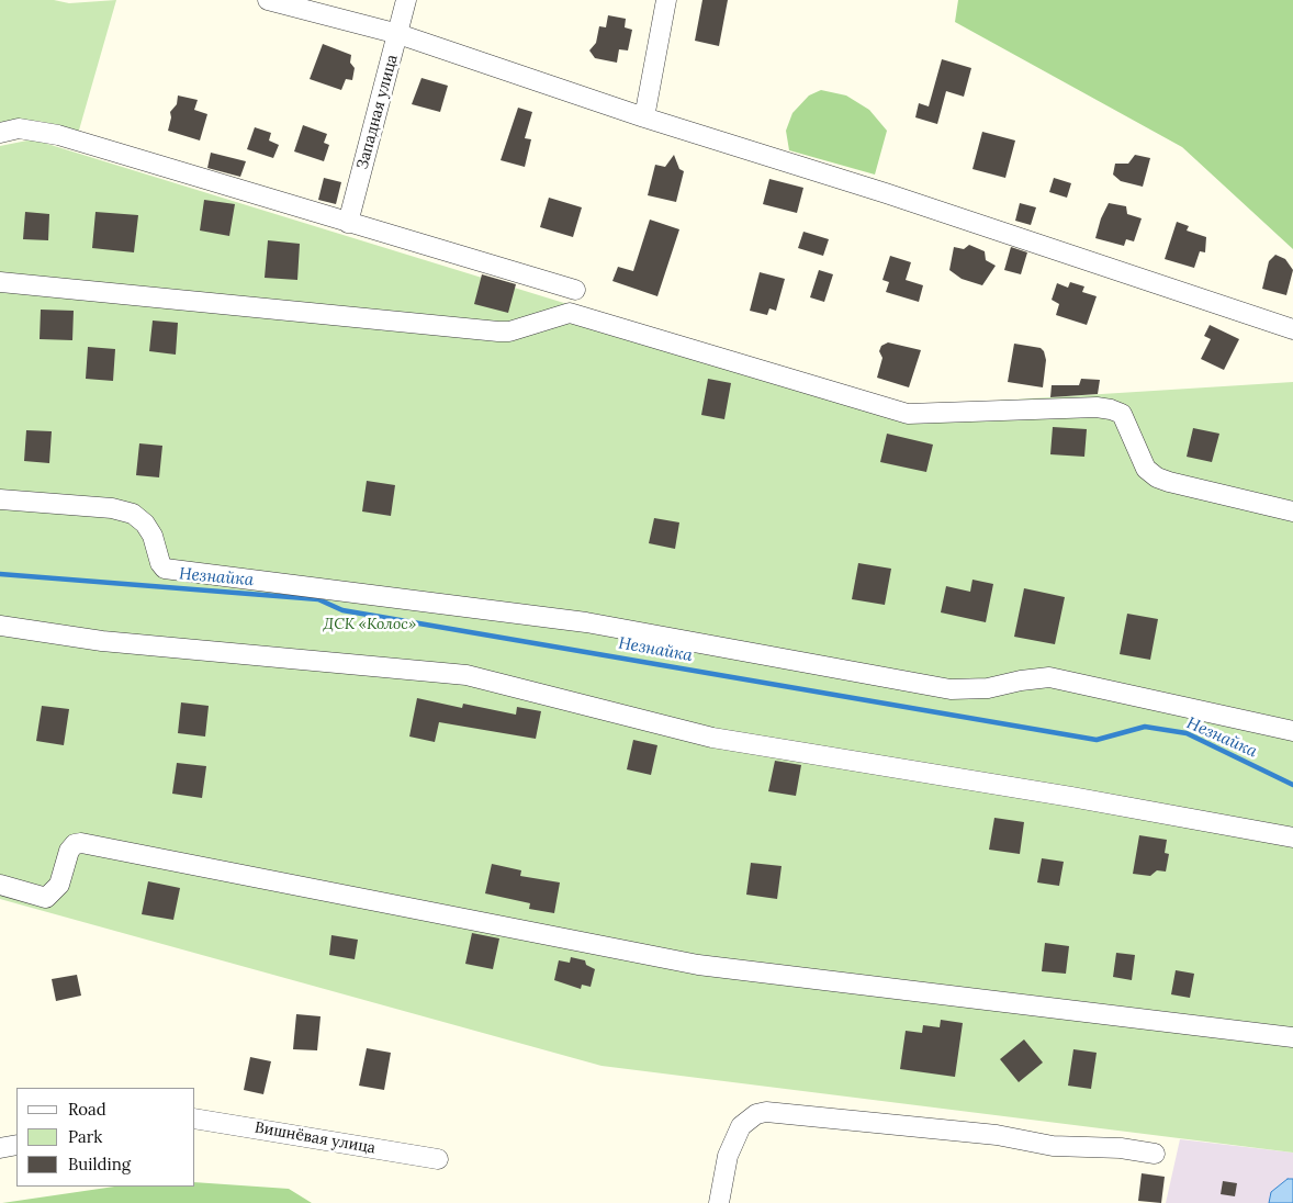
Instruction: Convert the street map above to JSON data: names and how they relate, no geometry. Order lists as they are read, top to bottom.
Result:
{
  "streets": {
    "street": ["Западная улица", "Вишнёвая улица"]
  },
  "water": ["Незнайка"],
  "parks": ["ДСК «Колос»"],
  "legend": ["Road", "Park", "Building"]
}
